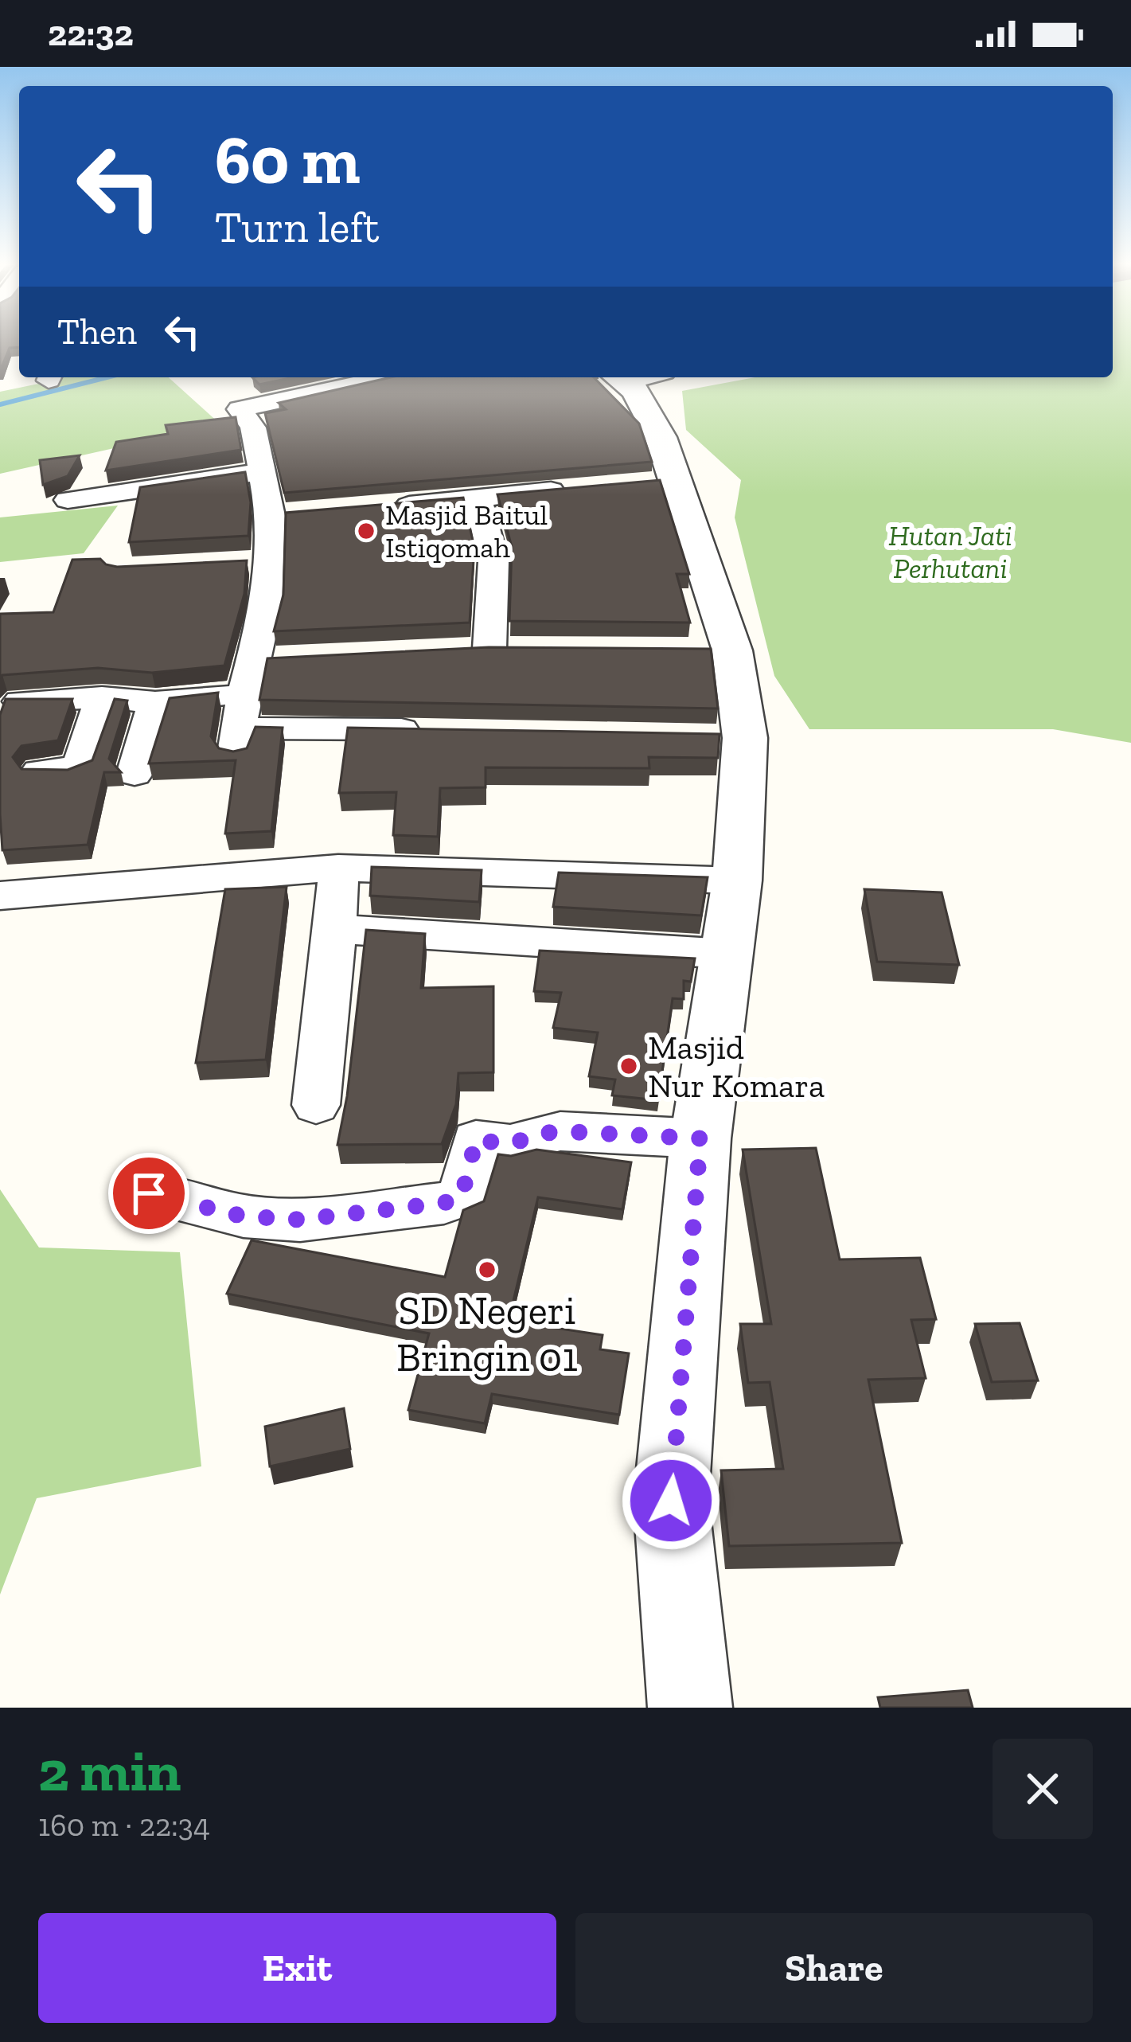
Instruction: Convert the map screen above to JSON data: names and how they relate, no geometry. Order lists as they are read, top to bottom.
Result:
{
  "parks": ["Hutan Jati Perhutani"],
  "places": ["Masjid Baitul Istiqomah", "Masjid Nur Komara", "SD Negeri Bringin 01"],
  "page": {
    "status": "22:32",
    "turn": ["60 m", "Turn left"],
    "then": "Then",
    "heading": ["2 min", "160 m · 22:34"],
    "buttons": ["Exit", "Share"]
  }
}
